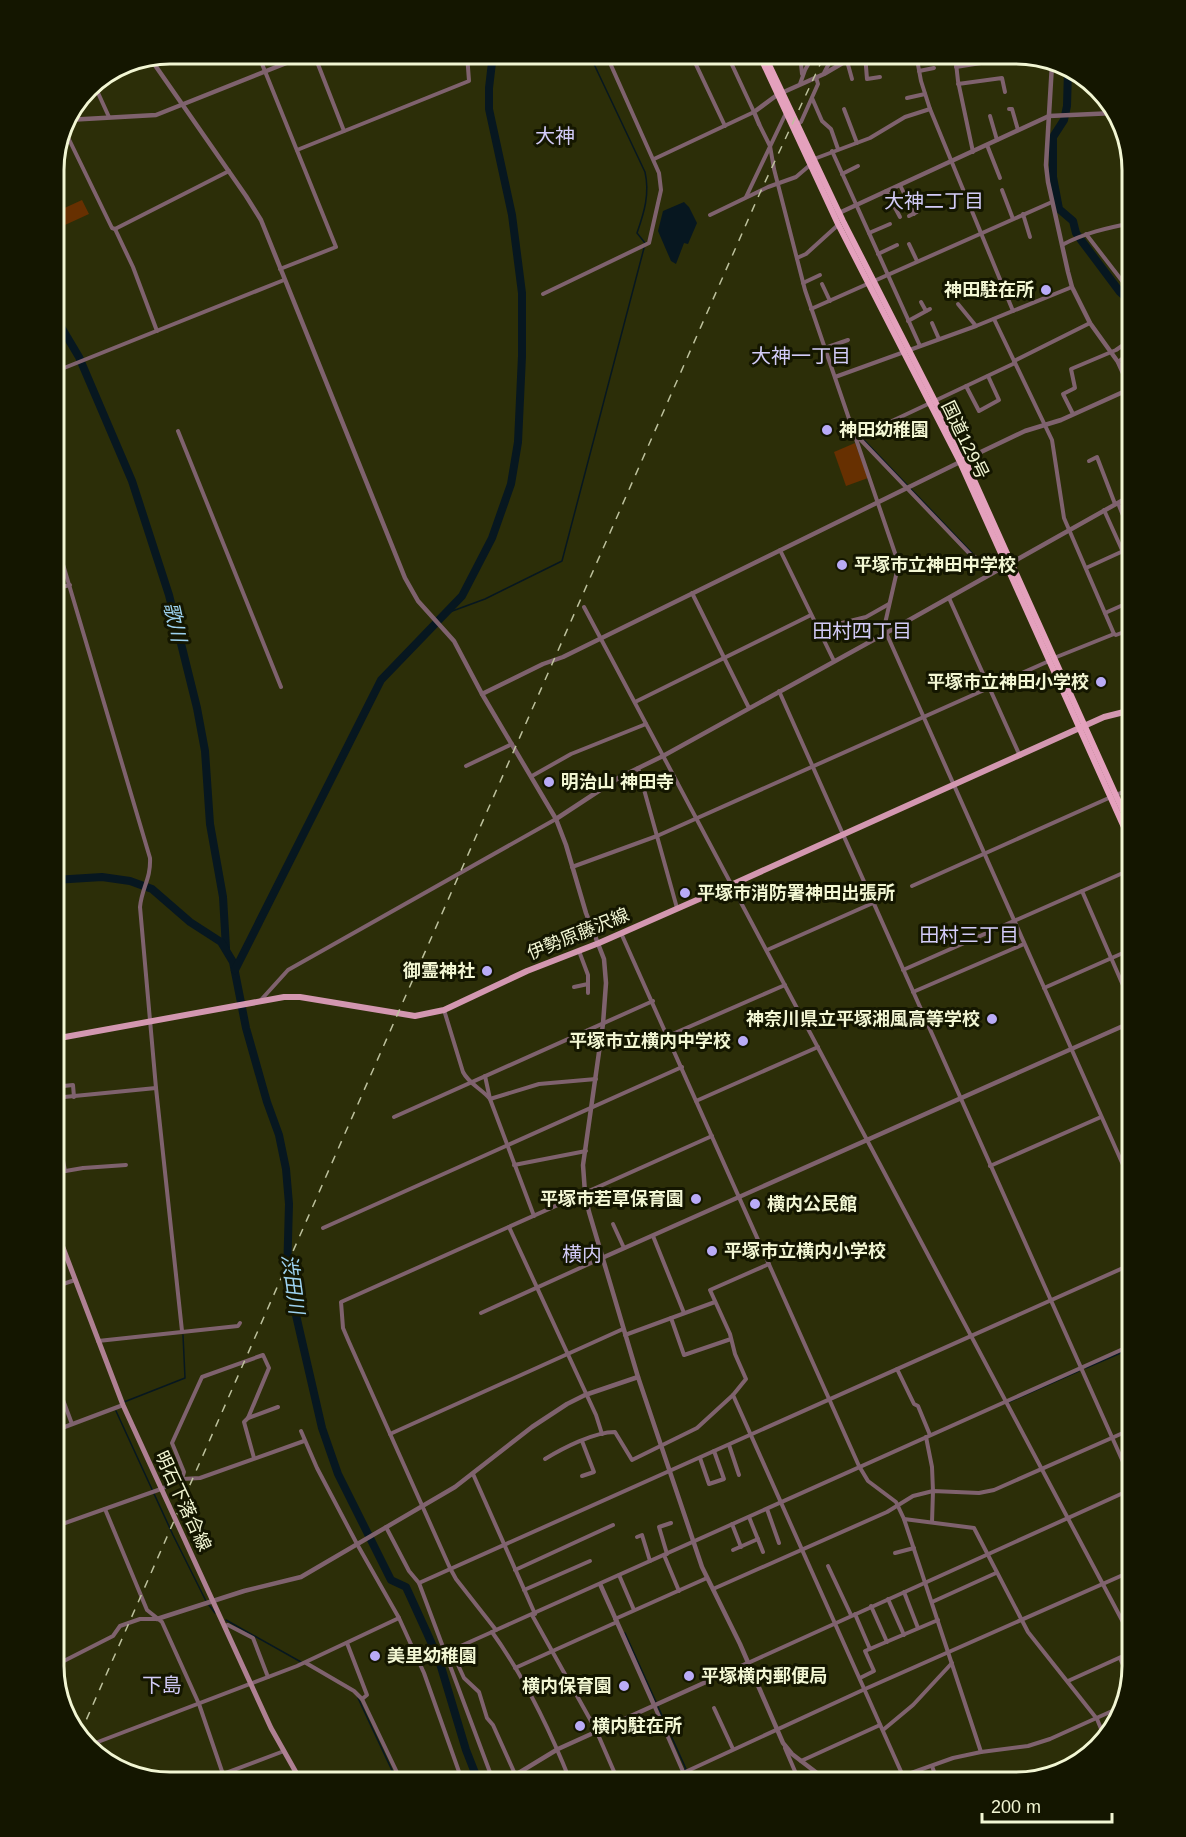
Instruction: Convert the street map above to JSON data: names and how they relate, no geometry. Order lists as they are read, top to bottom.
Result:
{
  "streets": {
    "highway": ["国道129号"],
    "main road": ["伊勢原藤沢線", "明石下落合線"]
  },
  "crossings": [
    ["国道129号", "伊勢原藤沢線"]
  ],
  "districts": [
    "大神",
    "大神二丁目",
    "大神一丁目",
    "田村四丁目",
    "田村三丁目",
    "横内",
    "下島"
  ],
  "water": ["歌川", "渋田川"],
  "places": [
    "神田駐在所",
    "神田幼稚園",
    "平塚市立神田中学校",
    "平塚市立神田小学校",
    "明治山 神田寺",
    "平塚市消防署神田出張所",
    "御霊神社",
    "神奈川県立平塚湘風高等学校",
    "平塚市立横内中学校",
    "平塚市若草保育園",
    "横内公民館",
    "平塚市立横内小学校",
    "美里幼稚園",
    "平塚横内郵便局",
    "横内保育園",
    "横内駐在所"
  ],
  "scale_bar": "200 m"
}
